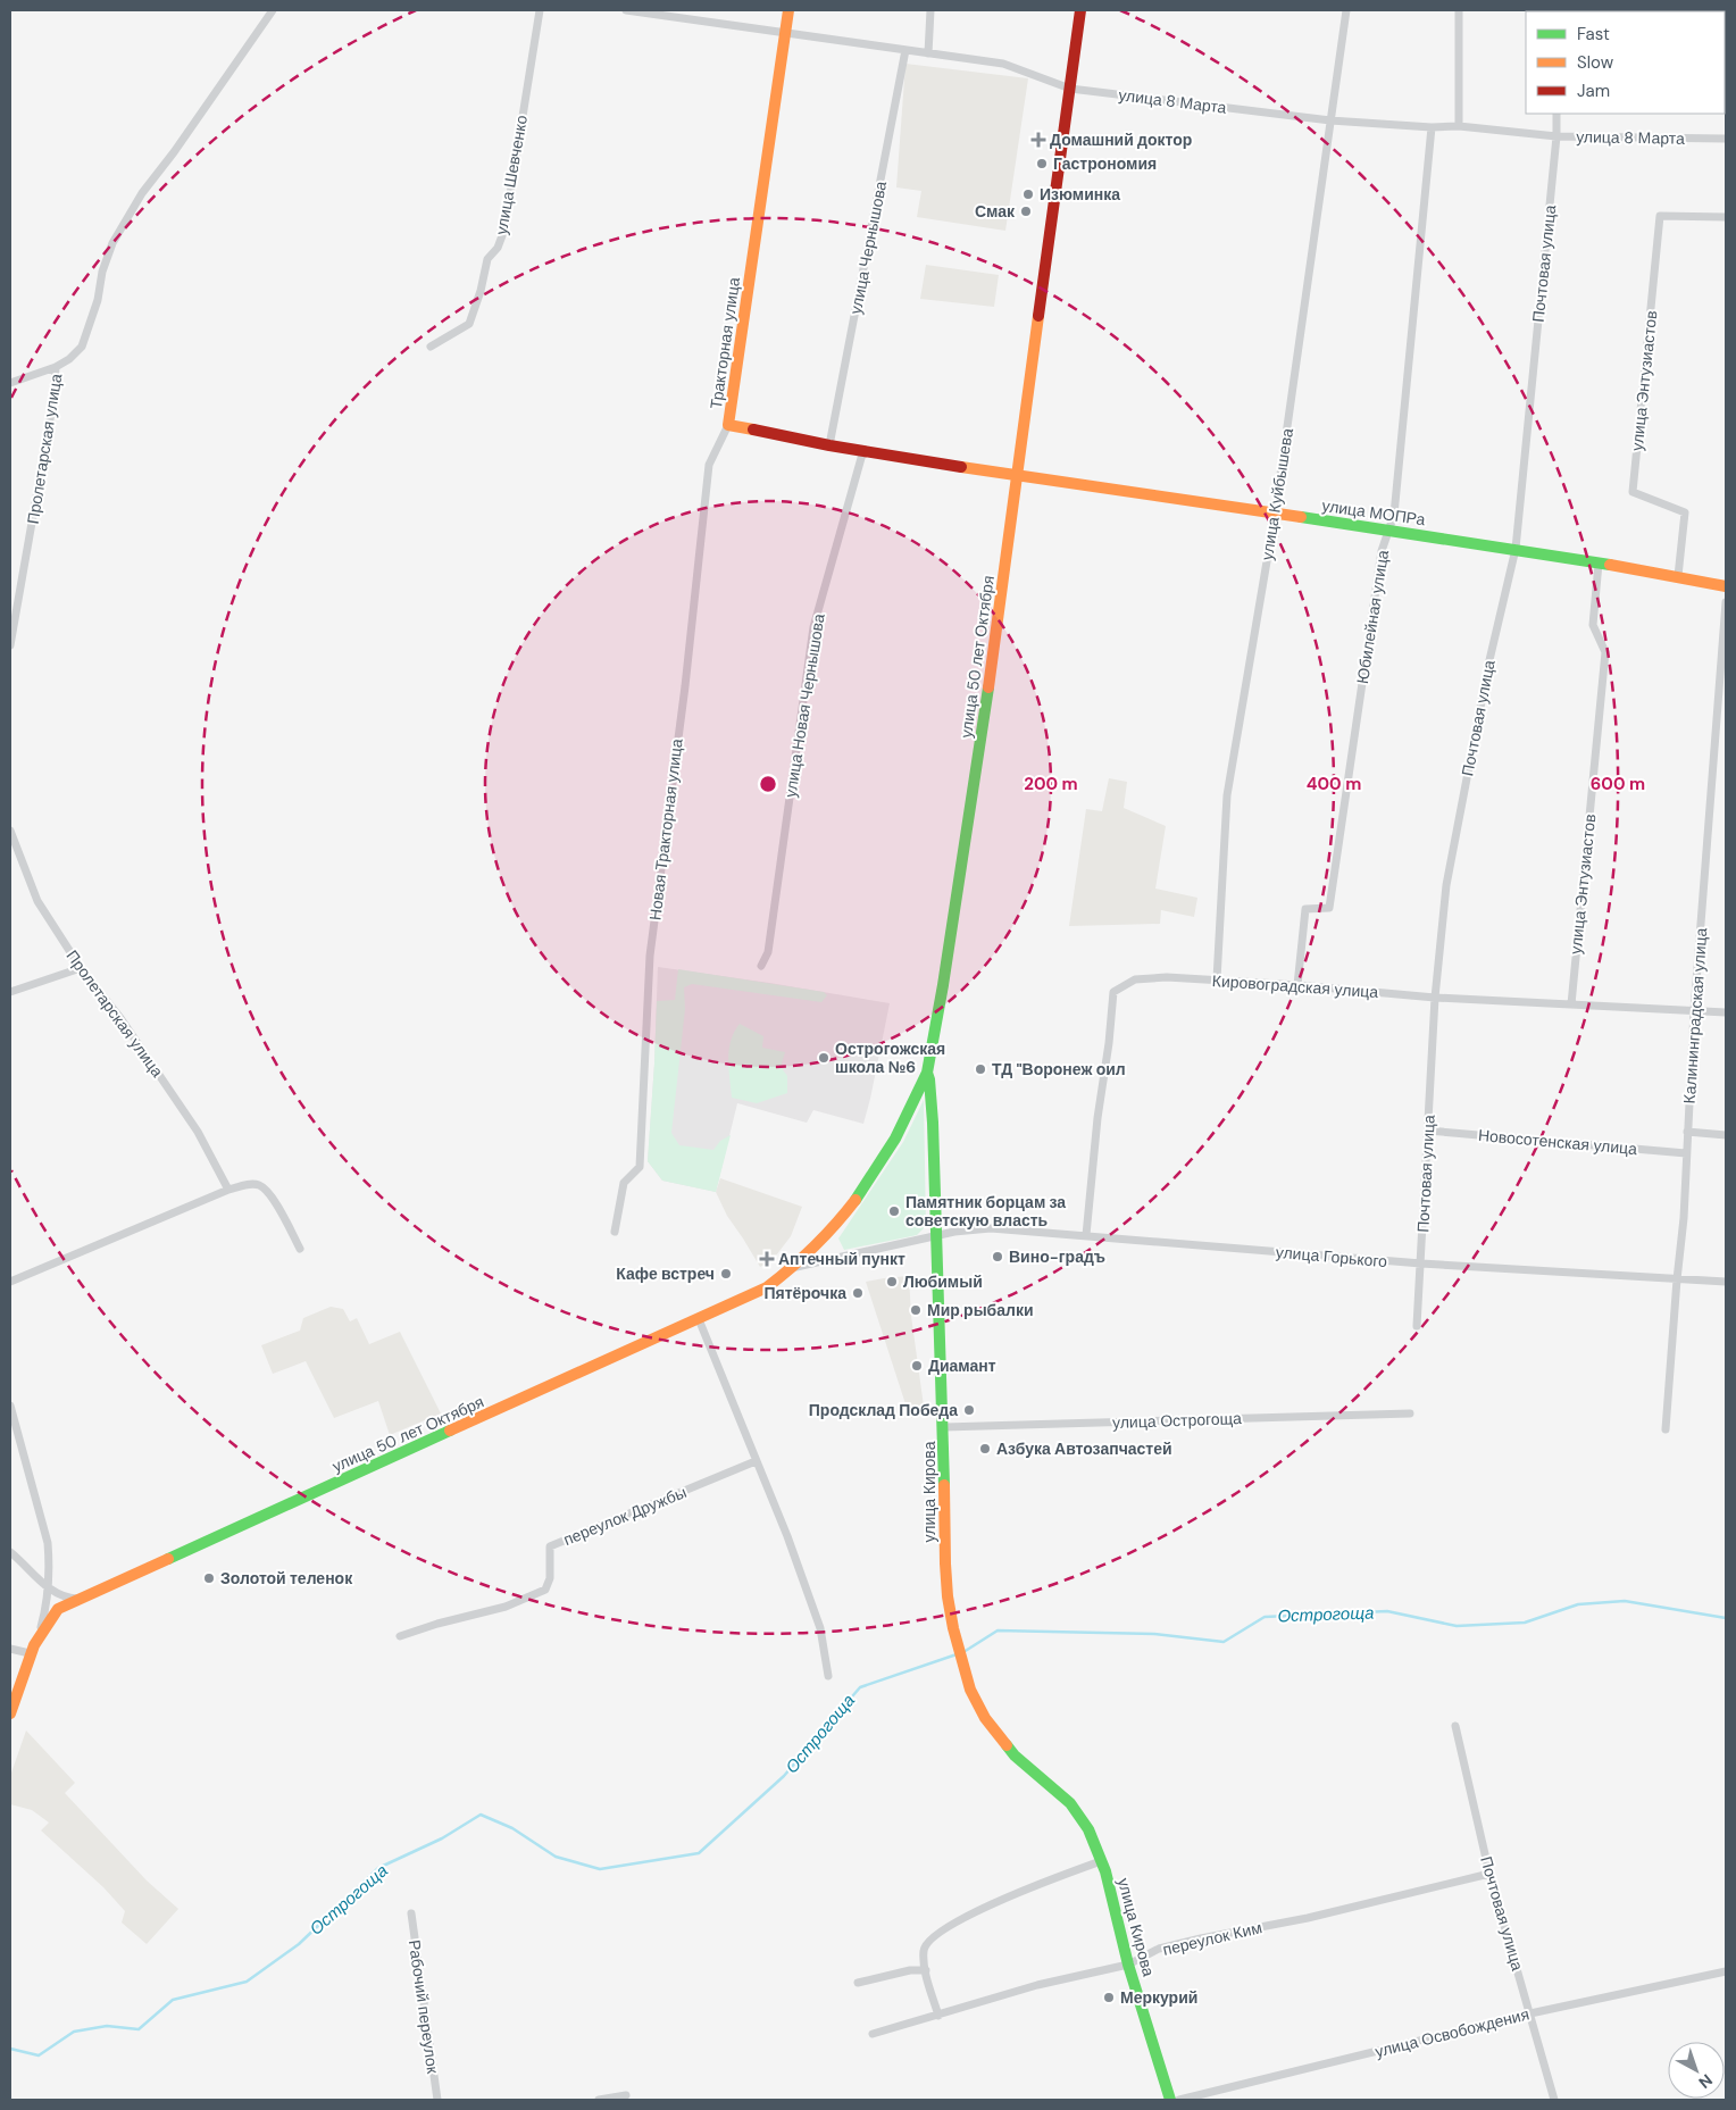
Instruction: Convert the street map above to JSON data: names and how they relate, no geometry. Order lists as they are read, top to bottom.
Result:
{
  "streets": {
    "main road": [
      "Тракторная улица",
      "улица МОПРа",
      "улица 50 лет Октября",
      "улица Кирова"
    ],
    "street": [
      "улица 8 Марта",
      "улица Шевченко",
      "улица Чернышова",
      "Почтовая улица",
      "улица Энтузиастов",
      "Пролетарская улица",
      "улица Куйбышева",
      "Юбилейная улица",
      "улица Новая Чернышова",
      "Новая Тракторная улица",
      "Кировоградская улица",
      "Калининградская улица",
      "Новосотенская улица",
      "улица Горького",
      "улица Острогоща",
      "переулок Дружбы",
      "переулок Ким",
      "Рабочий переулок",
      "улица Освобождения"
    ]
  },
  "crossings": [
    ["улица 8 Марта", "улица Чернышова"],
    ["улица 8 Марта", "Почтовая улица"],
    ["улица 8 Марта", "Тракторная улица"],
    ["улица 8 Марта", "улица Куйбышева"],
    ["улица 8 Марта", "Юбилейная улица"],
    ["улица 8 Марта", "улица 50 лет Октября"],
    ["улица Чернышова", "Тракторная улица"],
    ["Почтовая улица", "улица МОПРа"],
    ["Почтовая улица", "Кировоградская улица"],
    ["Почтовая улица", "Новосотенская улица"],
    ["Почтовая улица", "улица Горького"],
    ["Почтовая улица", "переулок Ким"],
    ["Почтовая улица", "улица Освобождения"],
    ["Тракторная улица", "улица МОПРа"],
    ["Тракторная улица", "улица 50 лет Октября"],
    ["Тракторная улица", "улица Новая Чернышова"],
    ["Тракторная улица", "Новая Тракторная улица"],
    ["улица Энтузиастов", "улица МОПРа"],
    ["улица Энтузиастов", "Кировоградская улица"],
    ["улица Куйбышева", "улица МОПРа"],
    ["улица Куйбышева", "Кировоградская улица"],
    ["улица МОПРа", "Юбилейная улица"],
    ["улица МОПРа", "улица 50 лет Октября"],
    ["Юбилейная улица", "Кировоградская улица"],
    ["улица 50 лет Октября", "улица Горького"],
    ["улица 50 лет Октября", "улица Кирова"],
    ["Кировоградская улица", "Калининградская улица"],
    ["Кировоградская улица", "улица Горького"],
    ["Калининградская улица", "Новосотенская улица"],
    ["Калининградская улица", "улица Горького"],
    ["улица Горького", "улица Кирова"],
    ["улица Острогоща", "улица Кирова"],
    ["улица Кирова", "переулок Ким"]
  ],
  "water": ["Острогоща"],
  "places": {
    "health": ["Домашний доктор", "Аптечный пункт"],
    "other": [
      "Гастрономия",
      "Изюминка",
      "Смак",
      "Острогожская школа №6",
      "ТД \"Воронеж оил",
      "Памятник борцам за советскую власть",
      "Вино-градъ",
      "Кафе встреч",
      "Любимый",
      "Пятёрочка",
      "Мир рыбалки",
      "Диамант",
      "Продсклад Победа",
      "Азбука Автозапчастей",
      "Золотой теленок",
      "Меркурий"
    ]
  },
  "legend": ["Fast", "Slow", "Jam"],
  "north": "bottom right",
  "rings": ["200 m", "400 m", "600 m"]
}
